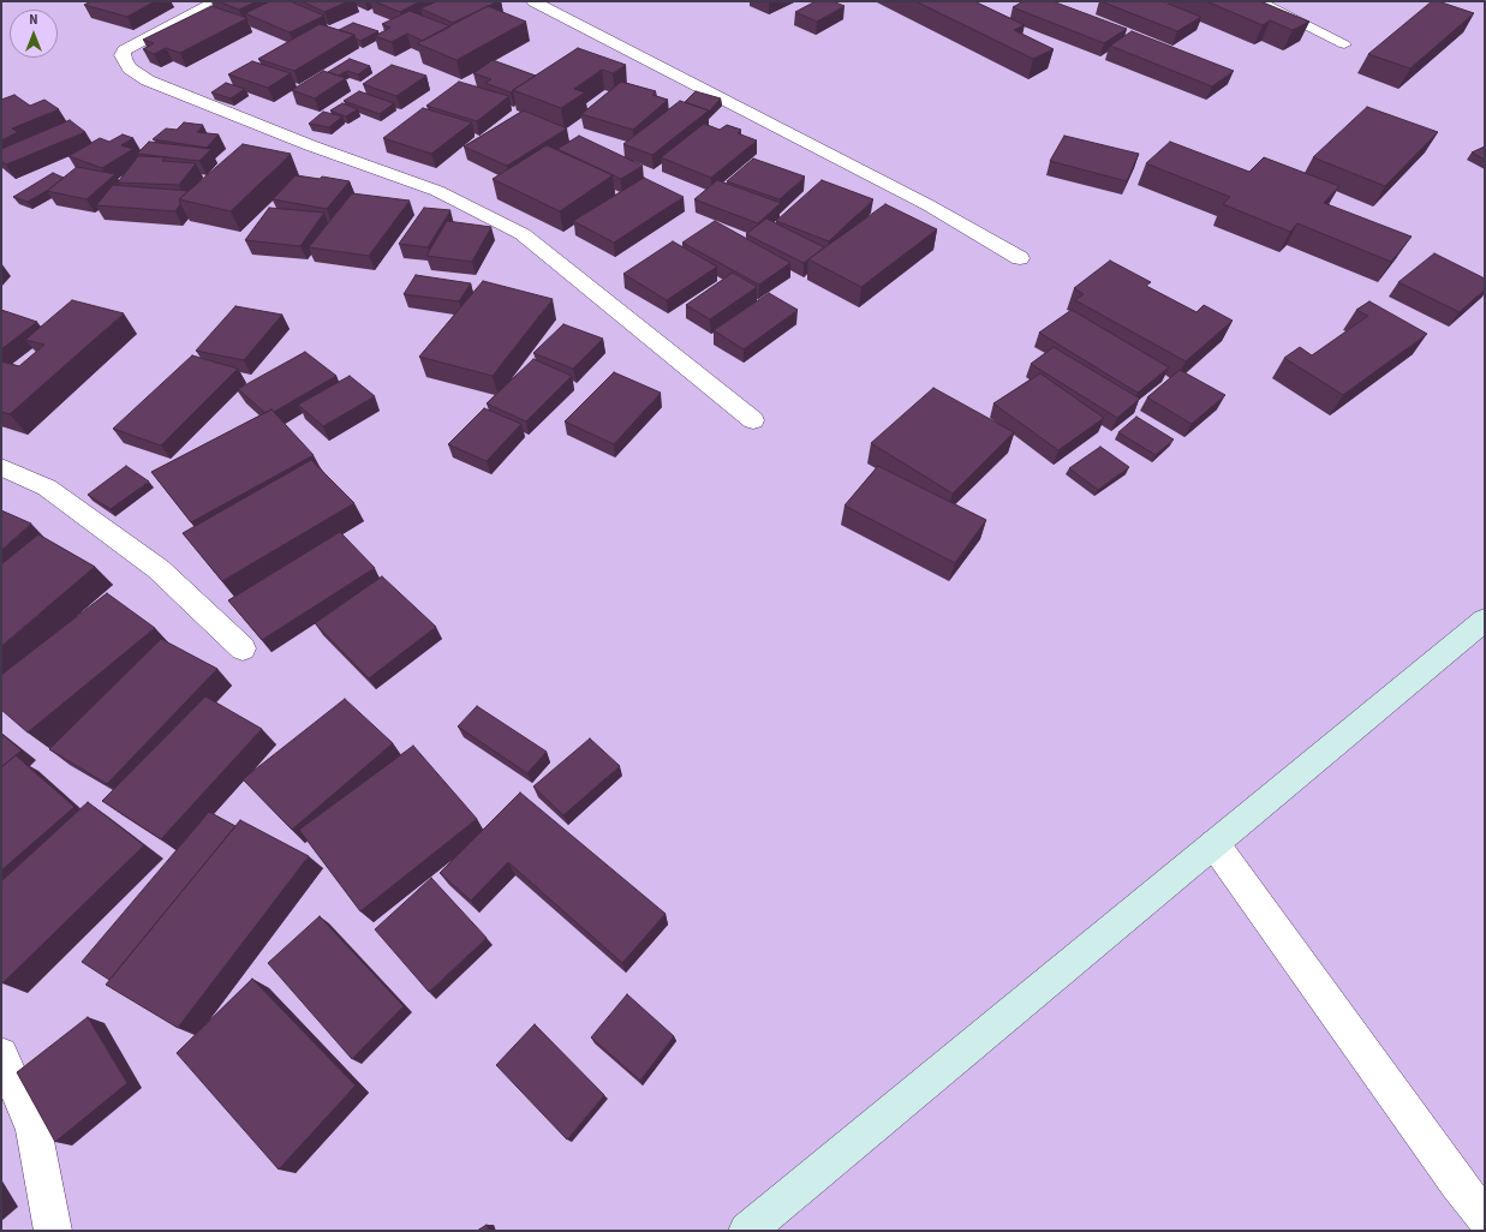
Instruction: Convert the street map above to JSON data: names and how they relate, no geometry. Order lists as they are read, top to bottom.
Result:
{
  "north": "top"
}
